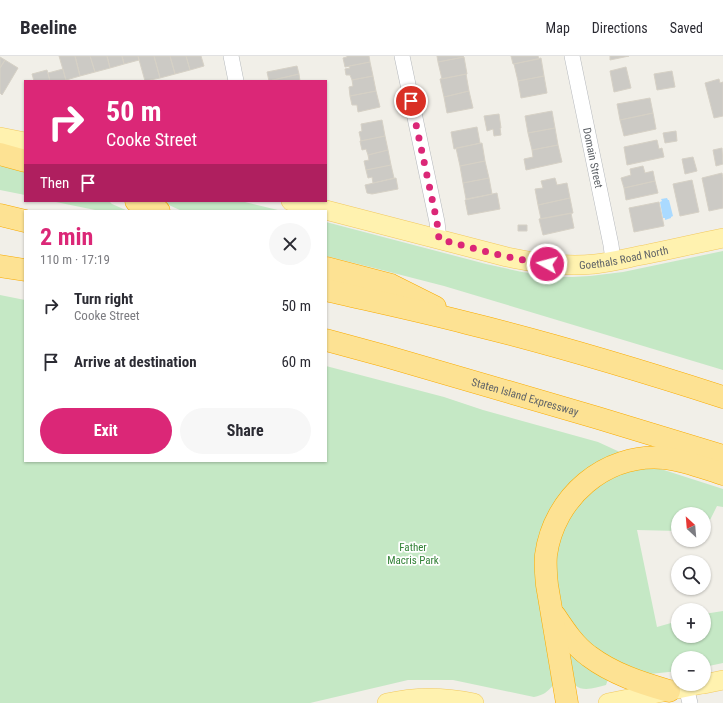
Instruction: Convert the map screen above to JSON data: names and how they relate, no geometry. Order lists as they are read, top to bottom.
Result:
{
  "streets": {
    "highway": ["Staten Island Expressway"],
    "main road": ["Goethals Road North"],
    "street": ["Domain Street"]
  },
  "crossings": [
    ["Domain Street", "Goethals Road North"]
  ],
  "parks": ["Father Macris Park"],
  "north": "top left",
  "page": {
    "header": "Beeline",
    "nav": ["Map", "Directions", "Saved"],
    "turn": ["50 m", "Cooke Street"],
    "then": "Then",
    "heading": ["2 min", "110 m · 17:19"],
    "list": [
      {
        "name": "Turn right",
        "note": "Cooke Street",
        "value": "50 m"
      },
      {
        "name": "Arrive at destination",
        "value": "60 m"
      }
    ],
    "buttons": ["Exit", "Share"],
    "map_buttons": ["+", "−"]
  }
}
